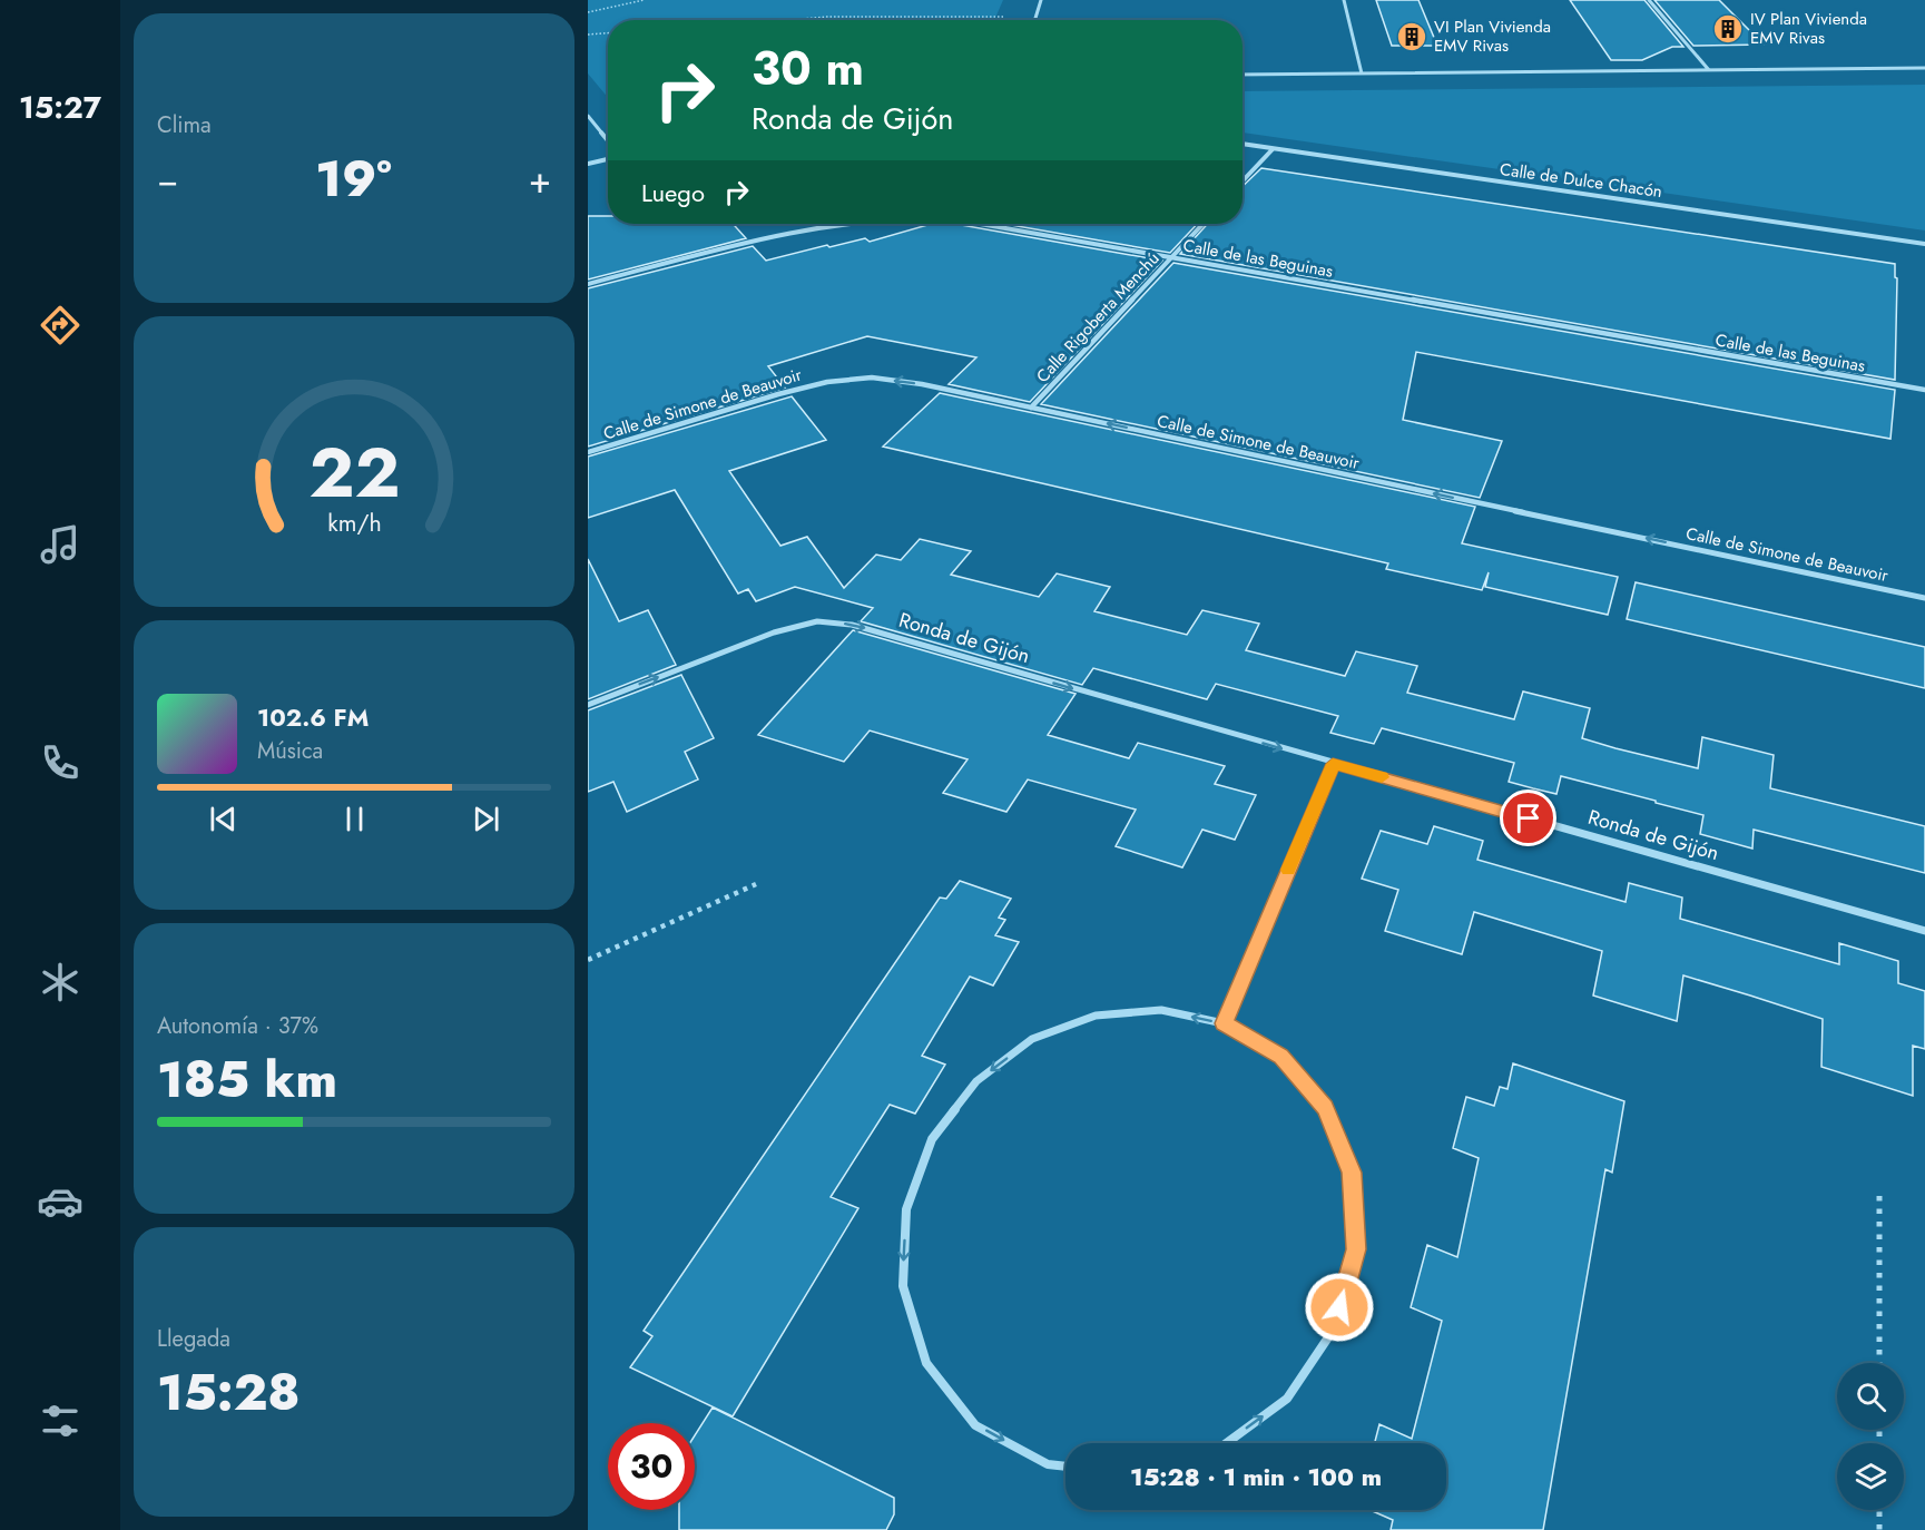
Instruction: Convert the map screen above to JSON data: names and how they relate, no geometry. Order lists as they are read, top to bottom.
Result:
{
  "streets": {
    "street": [
      "Calle de Dulce Chacón",
      "Calle de las Beguinas",
      "Calle Rigoberta Menchú",
      "Calle de Simone de Beauvoir",
      "Ronda de Gijón"
    ]
  },
  "crossings": [
    ["Calle de las Beguinas", "Calle Rigoberta Menchú"],
    ["Calle Rigoberta Menchú", "Calle de Simone de Beauvoir"]
  ],
  "one_way": ["Calle de Simone de Beauvoir", "Ronda de Gijón"],
  "places": {
    "building": ["IV Plan Vivienda EMV Rivas", "VI Plan Vivienda EMV Rivas"]
  },
  "page": {
    "tabs": "15:27",
    "tile": [
      "Clima",
      ["Autonomía · 37%", "185 km"],
      ["Llegada", "15:28"]
    ],
    "turn": ["30 m", "Ronda de Gijón"],
    "heat": ["−", "19°", "+"],
    "then": "Luego",
    "song": ["102.6 FM", "Música"],
    "limit": "30",
    "trip": "15:28 · 1 min · 100 m",
    "gauge": ["22", "km/h"]
  }
}
